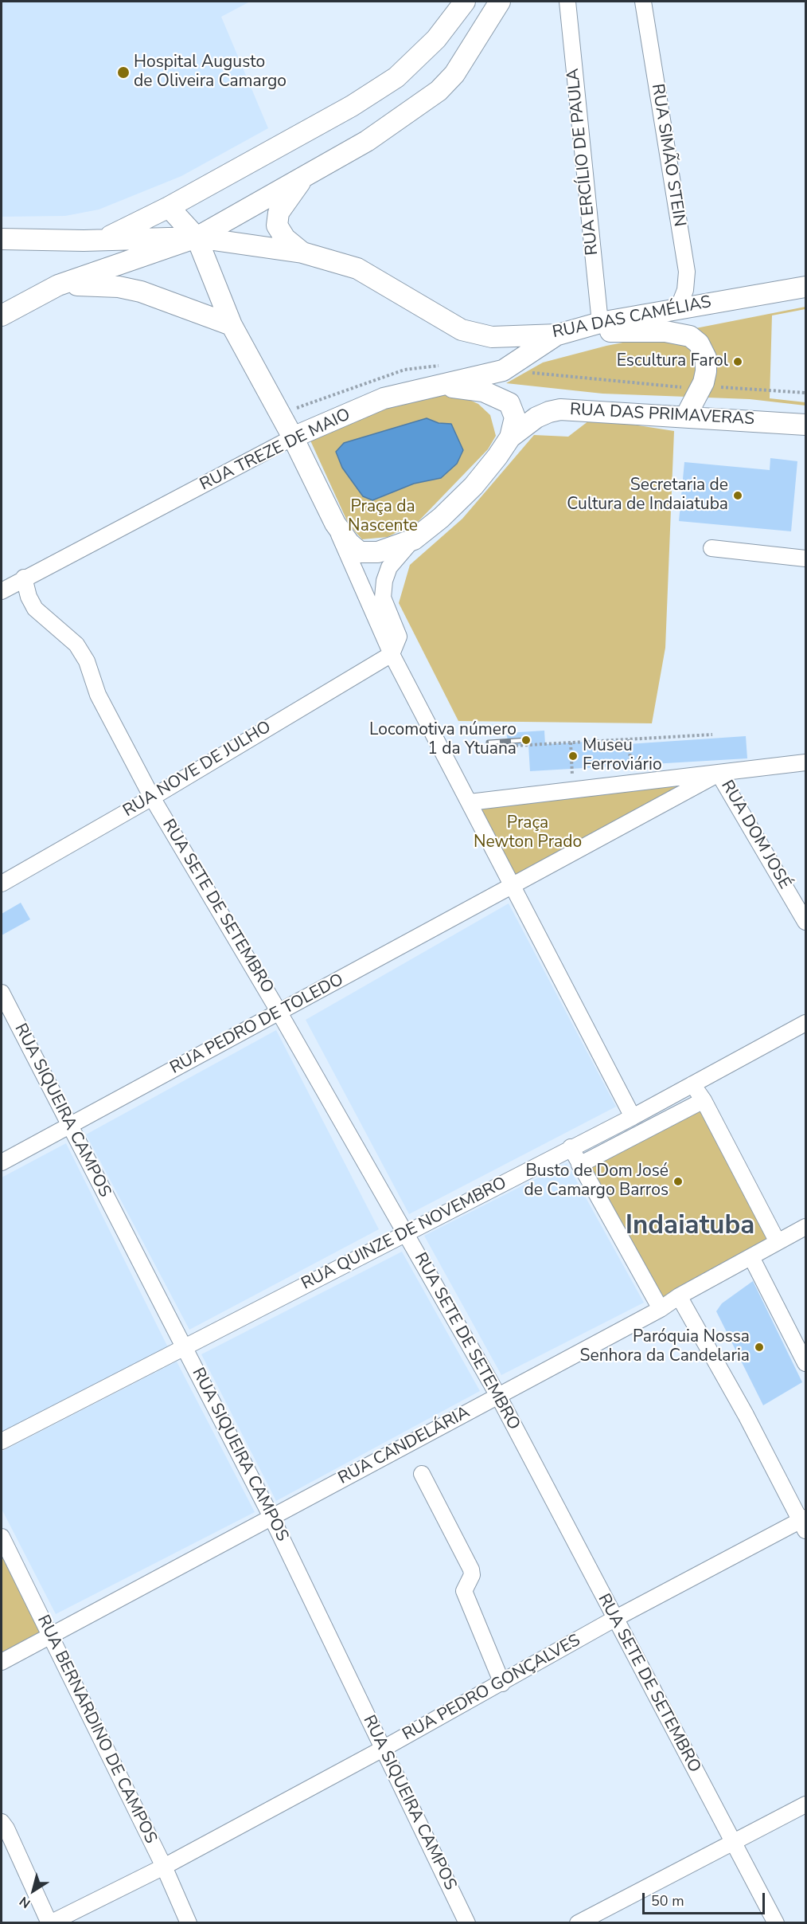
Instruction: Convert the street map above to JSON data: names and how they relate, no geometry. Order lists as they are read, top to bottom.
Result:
{
  "streets": {
    "main road": ["RUA DAS CAMÉLIAS", "RUA DAS PRIMAVERAS", "RUA TREZE DE MAIO"],
    "street": [
      "RUA SIMÃO STEIN",
      "RUA ERCÍLIO DE PAULA",
      "RUA NOVE DE JULHO",
      "RUA DOM JOSÉ",
      "RUA SETE DE SETEMBRO",
      "RUA PEDRO DE TOLEDO",
      "RUA SIQUEIRA CAMPOS",
      "RUA QUINZE DE NOVEMBRO",
      "RUA CANDELÁRIA",
      "RUA PEDRO GONÇALVES",
      "RUA BERNARDINO DE CAMPOS"
    ]
  },
  "crossings": [
    ["RUA SIMÃO STEIN", "RUA DAS CAMÉLIAS"],
    ["RUA ERCÍLIO DE PAULA", "RUA DAS CAMÉLIAS"],
    ["RUA DAS CAMÉLIAS", "RUA TREZE DE MAIO"],
    ["RUA DAS PRIMAVERAS", "RUA NOVE DE JULHO"],
    ["RUA TREZE DE MAIO", "RUA SETE DE SETEMBRO"],
    ["RUA NOVE DE JULHO", "RUA SETE DE SETEMBRO"],
    ["RUA SETE DE SETEMBRO", "RUA PEDRO DE TOLEDO"],
    ["RUA SETE DE SETEMBRO", "RUA QUINZE DE NOVEMBRO"],
    ["RUA SETE DE SETEMBRO", "RUA CANDELÁRIA"],
    ["RUA SETE DE SETEMBRO", "RUA PEDRO GONÇALVES"],
    ["RUA PEDRO DE TOLEDO", "RUA SIQUEIRA CAMPOS"],
    ["RUA SIQUEIRA CAMPOS", "RUA QUINZE DE NOVEMBRO"],
    ["RUA SIQUEIRA CAMPOS", "RUA CANDELÁRIA"],
    ["RUA SIQUEIRA CAMPOS", "RUA PEDRO GONÇALVES"],
    ["RUA CANDELÁRIA", "RUA BERNARDINO DE CAMPOS"],
    ["RUA PEDRO GONÇALVES", "RUA BERNARDINO DE CAMPOS"]
  ],
  "districts": ["Indaiatuba"],
  "parks": ["Praça da Nascente", "Praça Newton Prado"],
  "places": [
    "Hospital Augusto de Oliveira Camargo",
    "Escultura Farol",
    "Secretaria de Cultura de Indaiatuba",
    "Locomotiva número 1 da Ytuana",
    "Museu Ferroviário",
    "Busto de Dom José de Camargo Barros",
    "Paróquia Nossa Senhora da Candelaria"
  ],
  "scale_bar": "50 m",
  "north": "bottom left"
}
